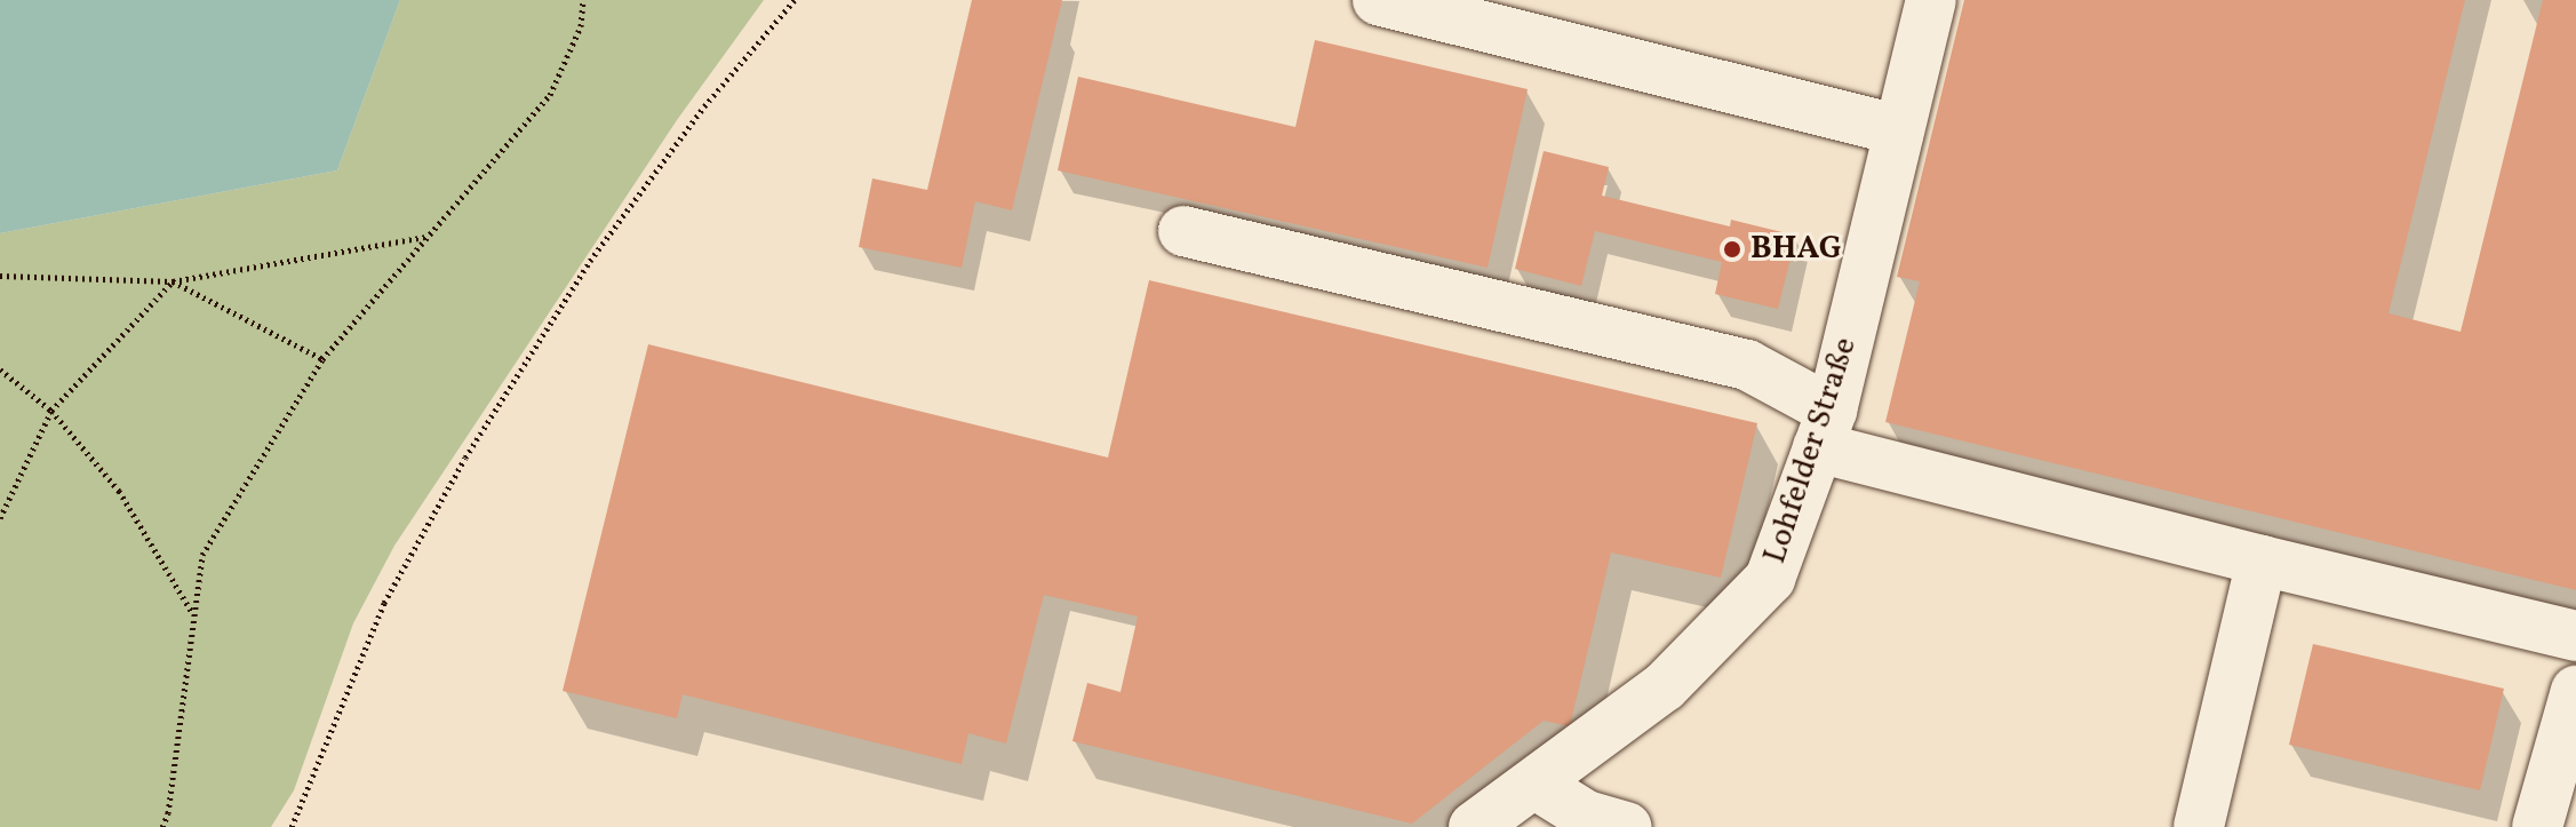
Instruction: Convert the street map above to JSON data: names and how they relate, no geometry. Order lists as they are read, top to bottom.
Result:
{
  "streets": {
    "street": ["Lohfelder Straße"]
  },
  "places": ["BHAG"]
}
